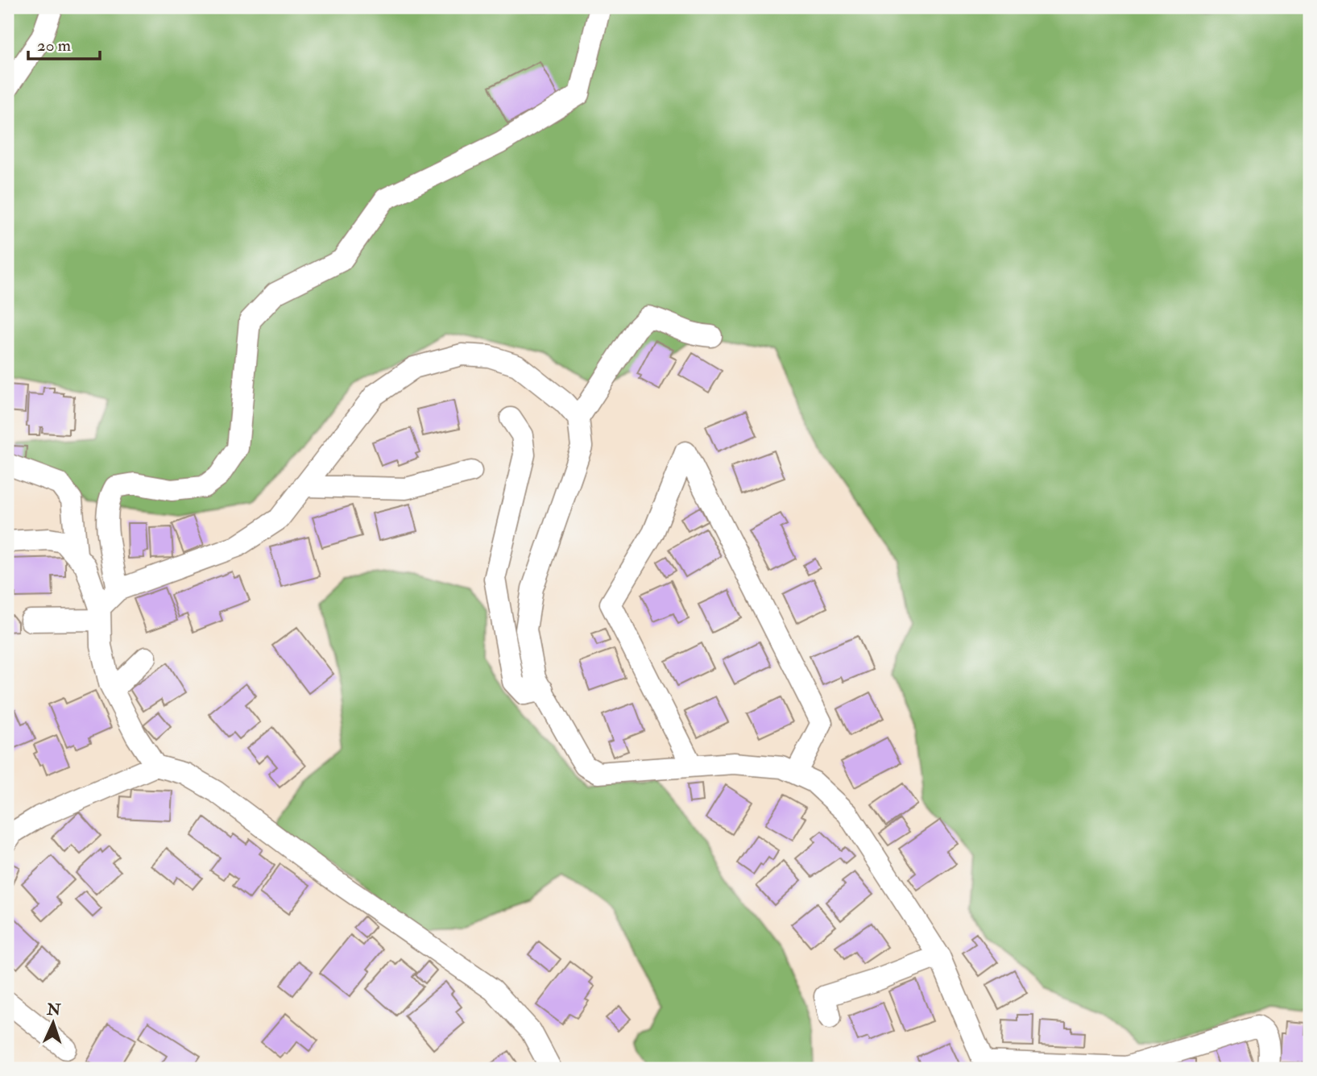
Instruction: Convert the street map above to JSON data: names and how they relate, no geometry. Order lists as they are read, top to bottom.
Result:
{
  "scale_bar": "20 m",
  "north": "top"
}
